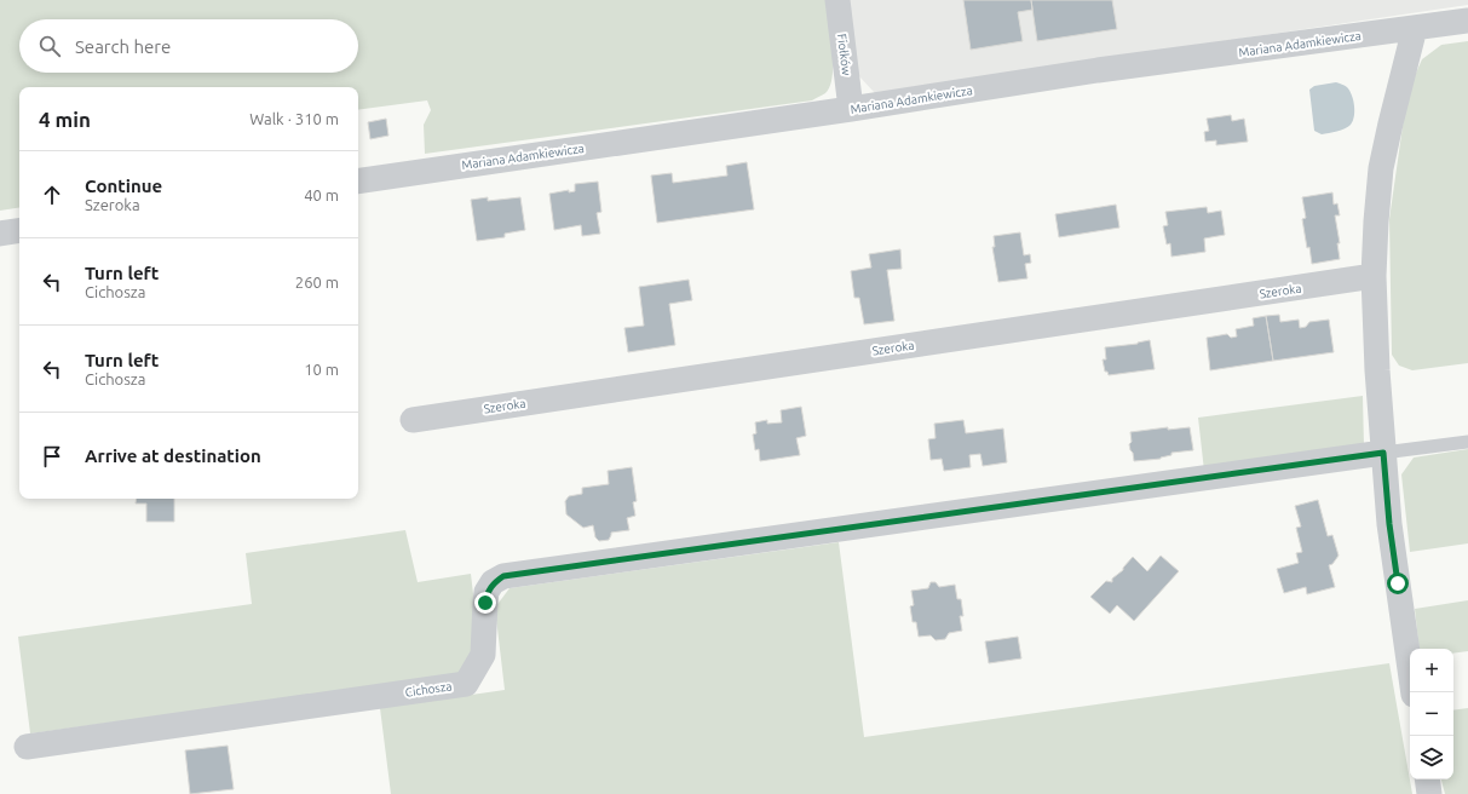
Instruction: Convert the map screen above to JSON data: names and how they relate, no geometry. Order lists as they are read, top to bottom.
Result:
{
  "streets": {
    "street": [
      "Mariana Adamkiewicza",
      "Fiołków",
      "Szeroka",
      "Cichosza"
    ]
  },
  "crossings": [
    ["Mariana Adamkiewicza", "Fiołków"]
  ],
  "page": {
    "search": "Search here",
    "heading": ["4 min", "Walk · 310 m"],
    "list": [
      ["Continue", "Szeroka", "40 m"],
      ["Turn left", "Cichosza", "260 m"],
      ["Turn left", "Cichosza", "10 m"],
      "Arrive at destination"
    ],
    "map_buttons": ["+", "−"]
  }
}
